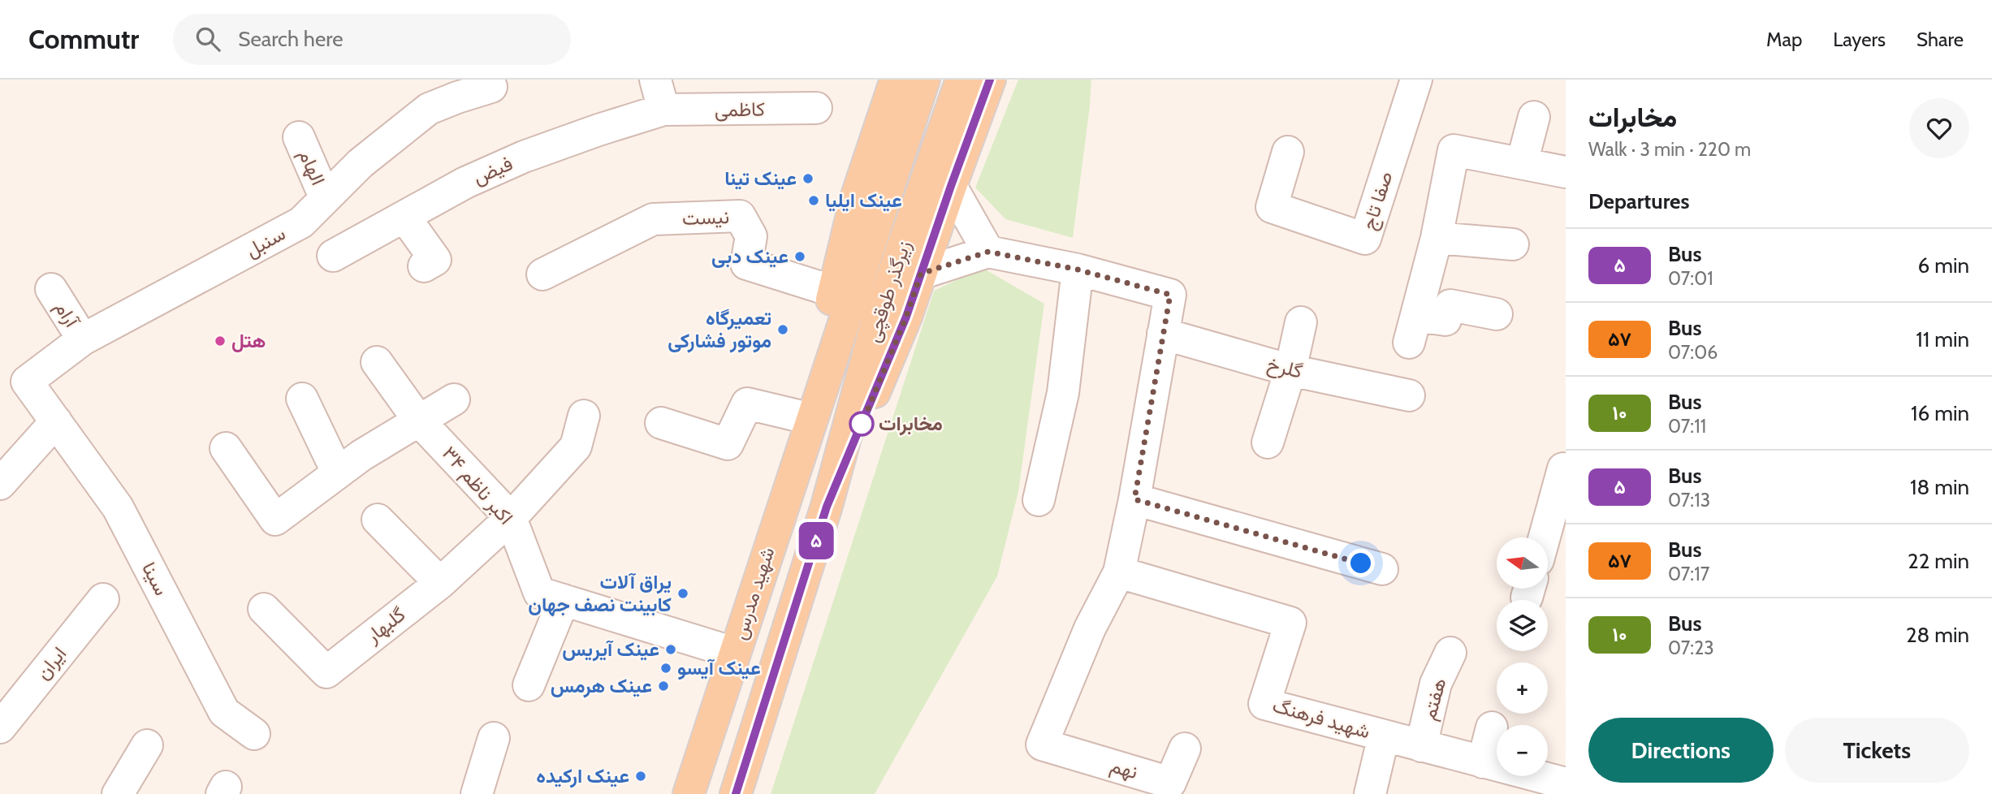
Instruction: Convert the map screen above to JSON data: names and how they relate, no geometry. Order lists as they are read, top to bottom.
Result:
{
  "streets": {
    "main road": ["زیرگذر طوقچی", "شهید مدرس"],
    "street": [
      "کاظمی",
      "الهام",
      "فیض",
      "صفا تاج",
      "نیست",
      "سنبل",
      "آرام",
      "گلرخ",
      "۳۴ اکبر ناظم",
      "سینا",
      "گلبهار",
      "ایران",
      "هفتم",
      "شهید فرهنگ",
      "نهم"
    ]
  },
  "crossings": [
    ["کاظمی", "فیض"],
    ["الهام", "سنبل"],
    ["سنبل", "آرام"],
    ["سنبل", "سینا"],
    ["زیرگذر طوقچی", "شهید مدرس"],
    ["۳۴ اکبر ناظم", "شهید مدرس"],
    ["۳۴ اکبر ناظم", "گلبهار"],
    ["هفتم", "شهید فرهنگ"],
    ["شهید فرهنگ", "نهم"]
  ],
  "places": [
    "عینک تینا",
    "عینک ایلیا",
    "عینک دبی",
    "تعمیرگاه موتور فشارکی",
    "هتل",
    "مخابرات",
    "یراق آلات کابینت نصف جهان",
    "عینک آیریس",
    "عینک آیسو",
    "عینک هرمس",
    "عینک ارکیده"
  ],
  "lines": ["bus line ۵"],
  "north": "left",
  "page": {
    "header": "Commutr",
    "search": "Search here",
    "nav": ["Map", "Layers", "Share"],
    "on_map": "۵",
    "heading": [
      ["مخابرات", "Walk · 3 min · 220 m"],
      "Departures"
    ],
    "list": [
      {
        "mark": "۵",
        "name": "Bus",
        "note": "07:01",
        "value": "6 min"
      },
      {
        "mark": "۵۷",
        "name": "Bus",
        "note": "07:06",
        "value": "11 min"
      },
      {
        "mark": "۱۰",
        "name": "Bus",
        "note": "07:11",
        "value": "16 min"
      },
      {
        "mark": "۵",
        "name": "Bus",
        "note": "07:13",
        "value": "18 min"
      },
      {
        "mark": "۵۷",
        "name": "Bus",
        "note": "07:17",
        "value": "22 min"
      },
      {
        "mark": "۱۰",
        "name": "Bus",
        "note": "07:23",
        "value": "28 min"
      }
    ],
    "map_buttons": ["+", "−"],
    "buttons": ["Directions", "Tickets"]
  }
}
